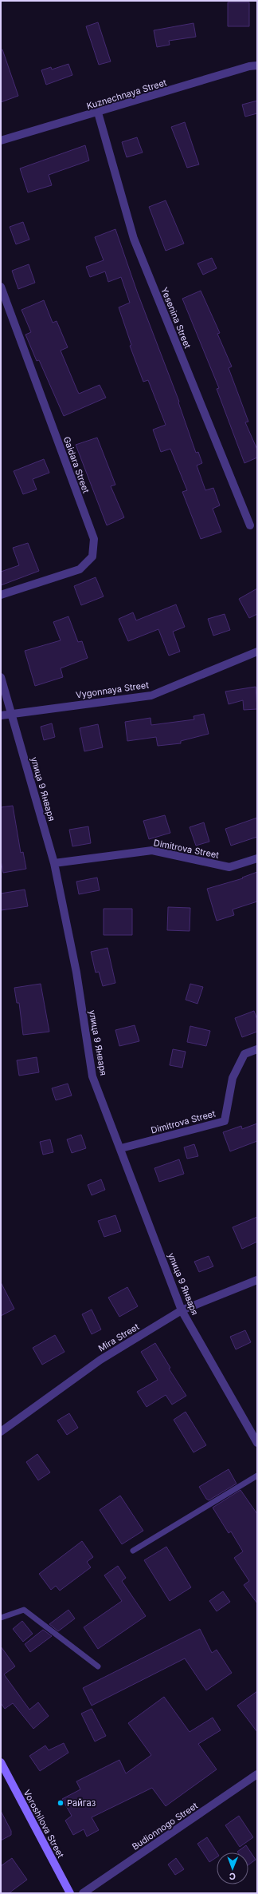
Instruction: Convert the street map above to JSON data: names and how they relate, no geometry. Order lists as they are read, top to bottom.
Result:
{
  "streets": {
    "main road": ["Voroshilova Street"],
    "street": [
      "Kuznechnaya Street",
      "Yesenina Street",
      "Gaidara Street",
      "Vygonnaya Street",
      "улица 9 Января",
      "Dimitrova Street",
      "Mira Street",
      "Budionnogo Street"
    ]
  },
  "crossings": [
    ["Kuznechnaya Street", "Yesenina Street"],
    ["Vygonnaya Street", "улица 9 Января"],
    ["улица 9 Января", "Dimitrova Street"],
    ["улица 9 Января", "Mira Street"]
  ],
  "places": ["Райгаз"],
  "north": "bottom"
}
